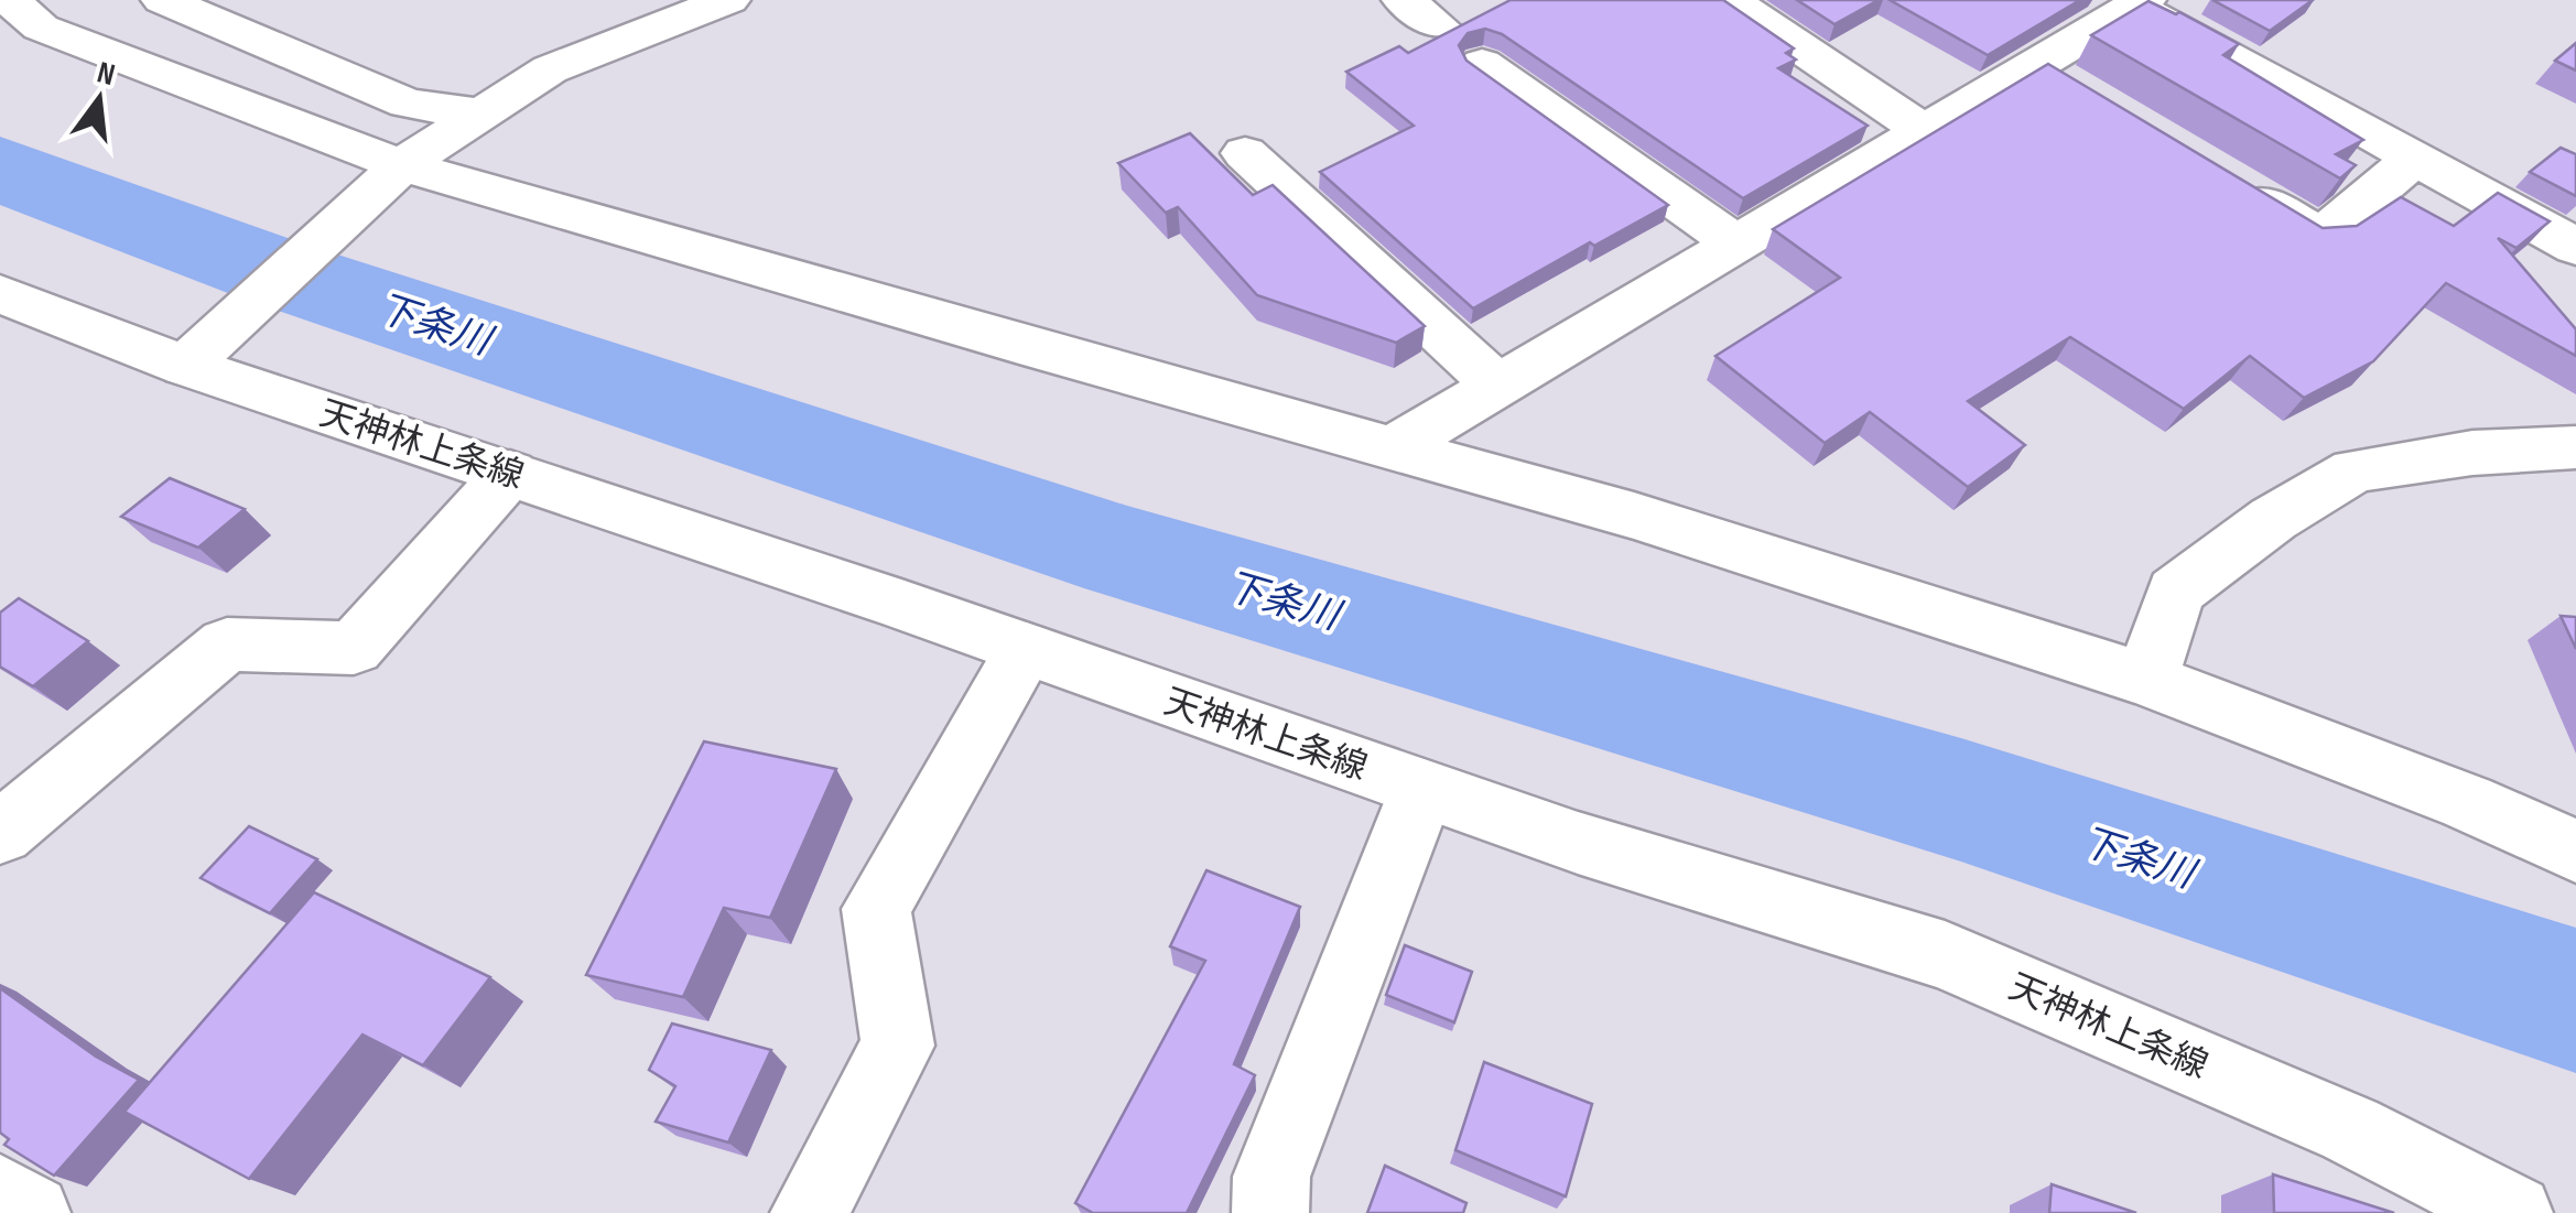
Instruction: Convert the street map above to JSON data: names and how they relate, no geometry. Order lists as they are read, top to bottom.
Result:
{
  "streets": {
    "street": ["天神林上条線"]
  },
  "water": ["下条川"],
  "north": "top"
}
